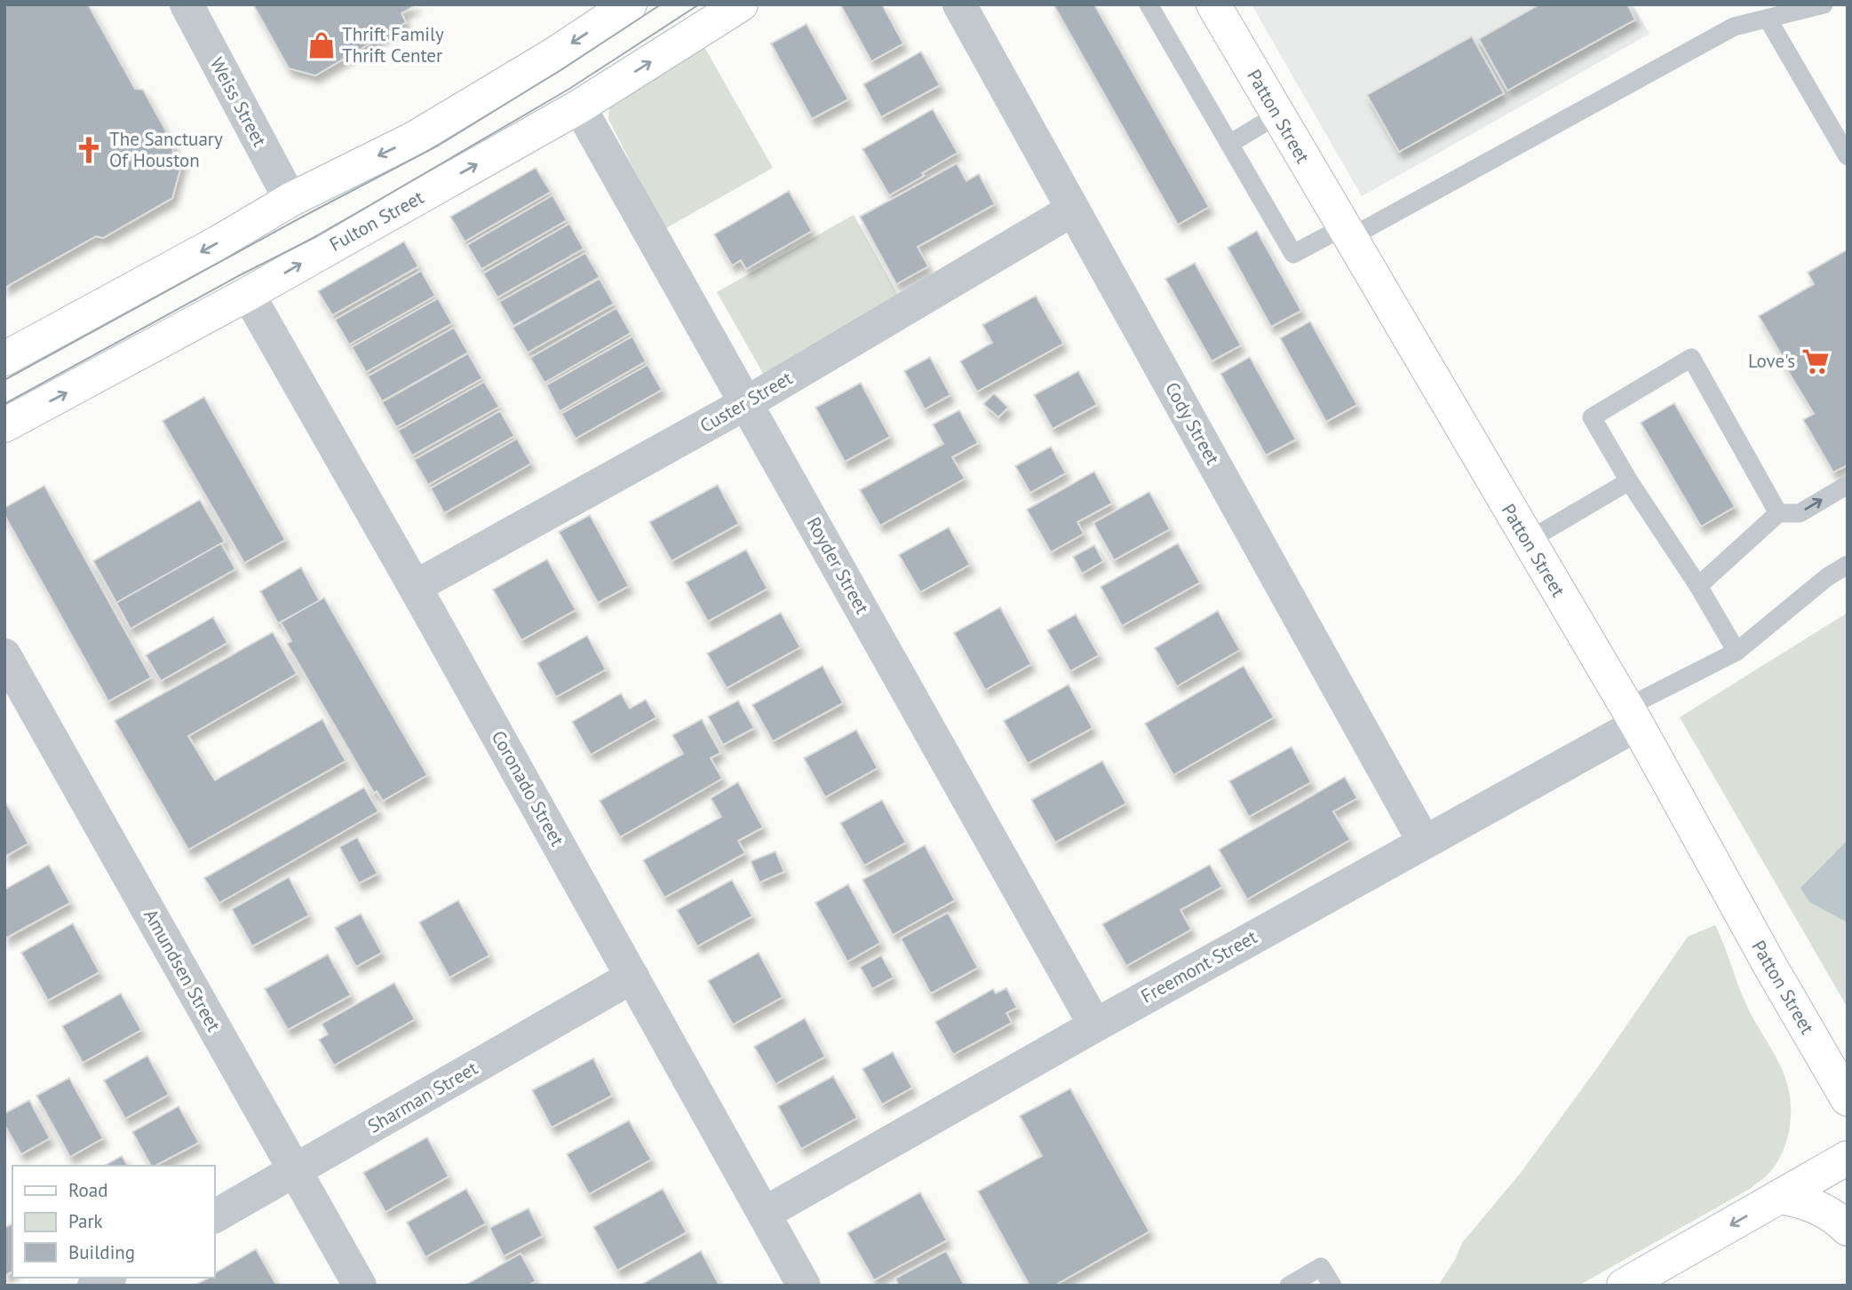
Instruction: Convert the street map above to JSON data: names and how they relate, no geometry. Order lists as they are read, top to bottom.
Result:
{
  "streets": {
    "main road": ["Patton Street", "Fulton Street"],
    "street": [
      "Weiss Street",
      "Custer Street",
      "Cody Street",
      "Royder Street",
      "Coronado Street",
      "Freemont Street",
      "Amundsen Street",
      "Sharman Street"
    ]
  },
  "crossings": [
    ["Patton Street", "Freemont Street"],
    ["Fulton Street", "Royder Street"],
    ["Fulton Street", "Coronado Street"],
    ["Custer Street", "Cody Street"],
    ["Custer Street", "Royder Street"],
    ["Custer Street", "Coronado Street"],
    ["Cody Street", "Freemont Street"],
    ["Royder Street", "Freemont Street"],
    ["Coronado Street", "Freemont Street"],
    ["Coronado Street", "Sharman Street"],
    ["Amundsen Street", "Sharman Street"]
  ],
  "places": {
    "shop": ["Thrift Family Thrift Center"],
    "church": ["The Sanctuary Of Houston"],
    "supermarket": ["Love's"]
  },
  "legend": ["Road", "Park", "Building"]
}
